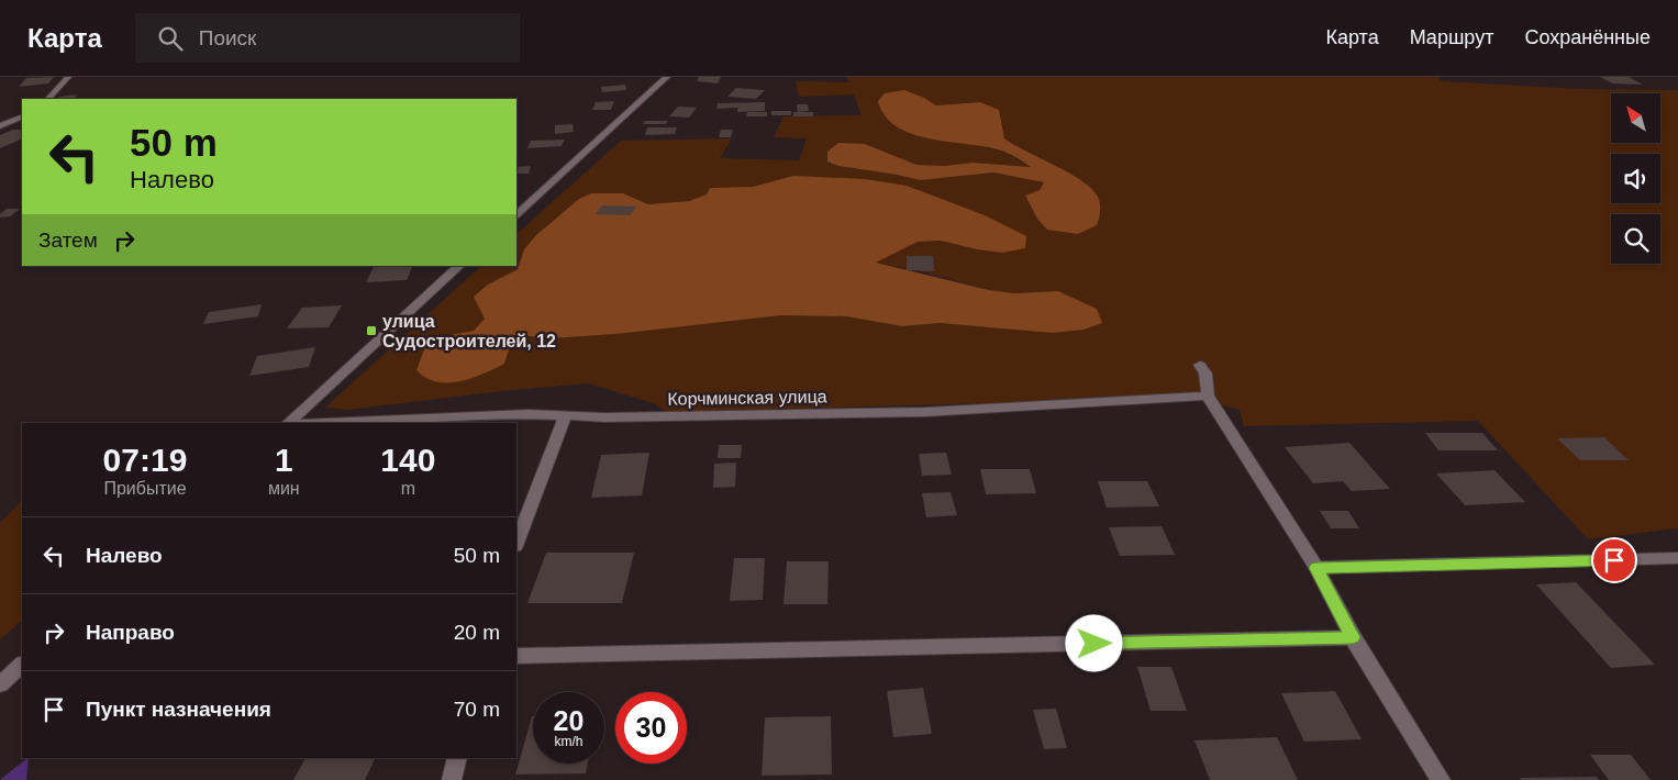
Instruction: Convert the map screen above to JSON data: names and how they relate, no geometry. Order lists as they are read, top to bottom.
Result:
{
  "streets": {
    "street": ["Корчминская улица"]
  },
  "places": {
    "transit": ["улица Судостроителей, 12"]
  },
  "north": "top left",
  "page": {
    "header": "Карта",
    "search": "Поиск",
    "nav": ["Карта", "Маршрут", "Сохранённые"],
    "turn": ["50 m", "Налево"],
    "then": "Затем",
    "eta": [
      "07:19",
      "Прибытие",
      "1",
      "мин",
      "140",
      "m"
    ],
    "list": [
      {
        "name": "Налево",
        "value": "50 m"
      },
      {
        "name": "Направо",
        "value": "20 m"
      },
      {
        "name": "Пункт назначения",
        "value": "70 m"
      }
    ],
    "speed": "20 km/h",
    "limit": "30"
  }
}
